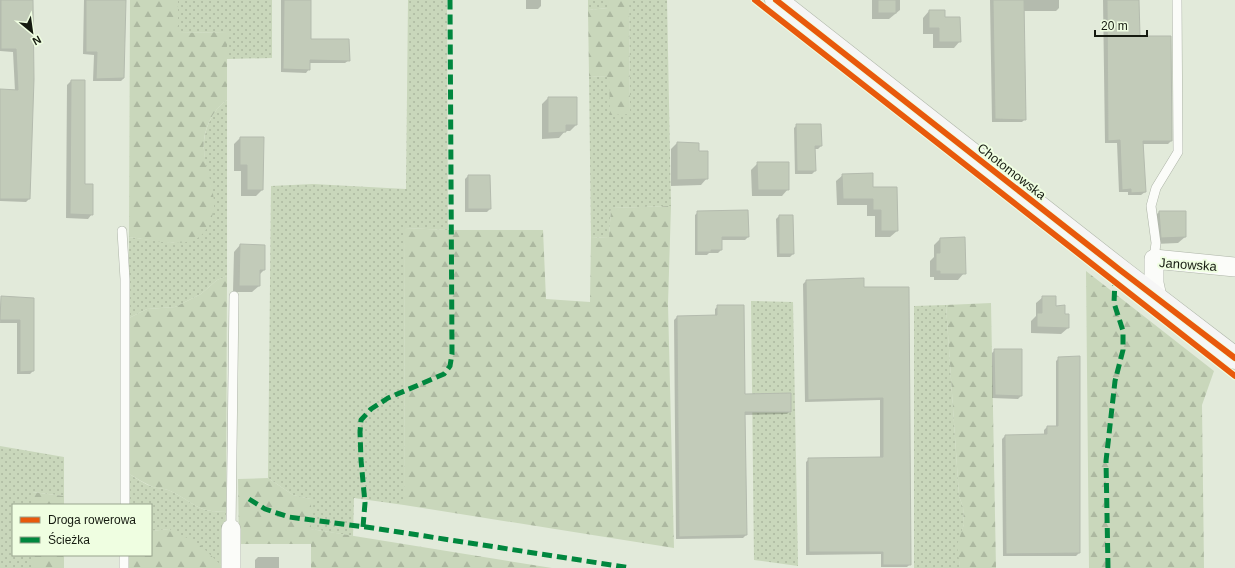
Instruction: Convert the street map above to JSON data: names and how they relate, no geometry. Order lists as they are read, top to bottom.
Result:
{
  "streets": {
    "street": ["Chotomowska", "Janowska"]
  },
  "crossings": [
    ["Chotomowska", "Janowska"]
  ],
  "legend": ["Droga rowerowa", "Ścieżka"],
  "scale_bar": "20 m",
  "north": "bottom right"
}
